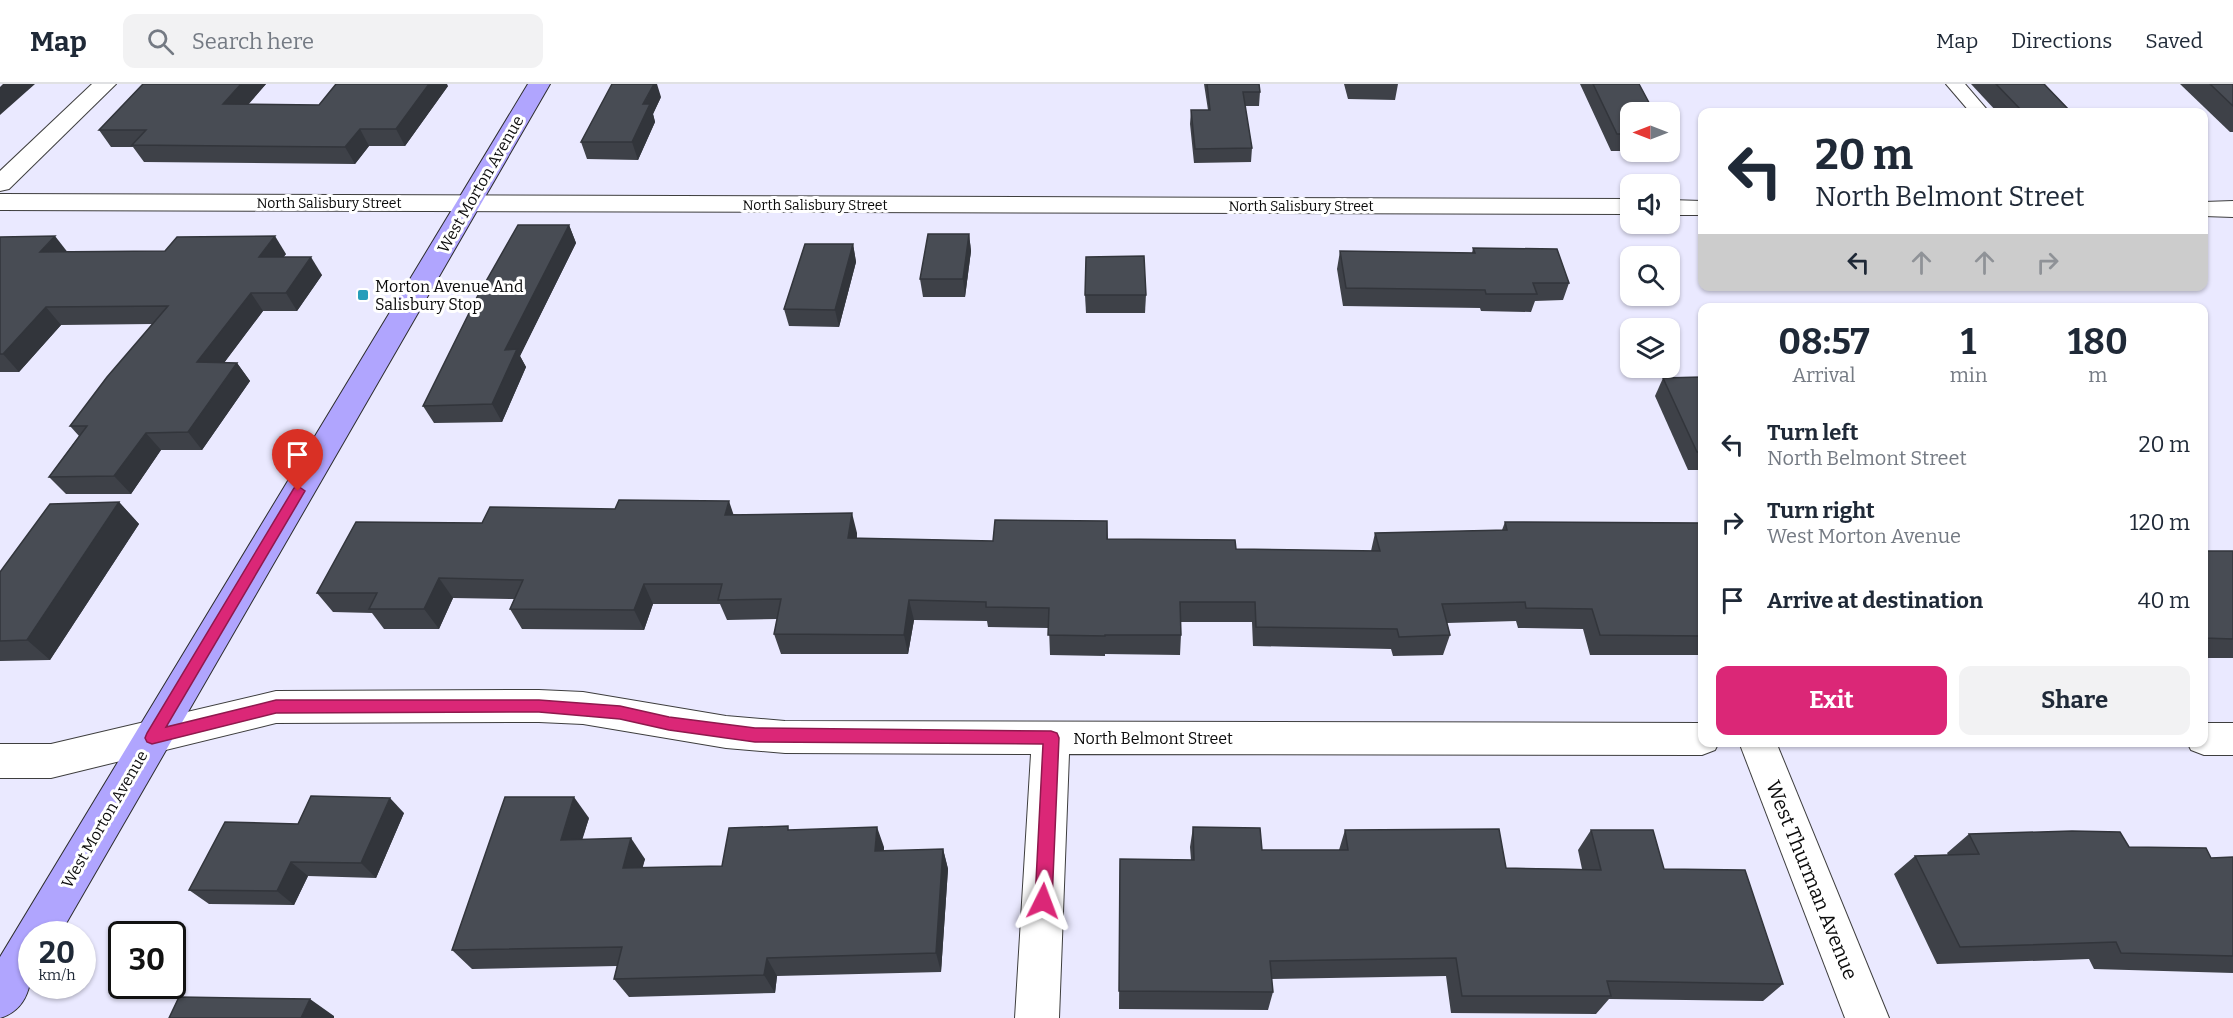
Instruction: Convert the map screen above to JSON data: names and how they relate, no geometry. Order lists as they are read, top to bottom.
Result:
{
  "streets": {
    "main road": ["West Morton Avenue"],
    "street": ["North Salisbury Street", "North Belmont Street", "West Thurman Avenue"]
  },
  "crossings": [
    ["West Morton Avenue", "North Salisbury Street"],
    ["West Morton Avenue", "North Belmont Street"]
  ],
  "places": {
    "transit": ["Morton Avenue And Salisbury Stop"]
  },
  "north": "left",
  "page": {
    "header": "Map",
    "search": "Search here",
    "nav": ["Map", "Directions", "Saved"],
    "turn": ["20 m", "North Belmont Street"],
    "eta": [
      "08:57",
      "Arrival",
      "1",
      "min",
      "180",
      "m"
    ],
    "list": [
      {
        "name": "Turn left",
        "note": "North Belmont Street",
        "value": "20 m"
      },
      {
        "name": "Turn right",
        "note": "West Morton Avenue",
        "value": "120 m"
      },
      {
        "name": "Arrive at destination",
        "value": "40 m"
      }
    ],
    "buttons": ["Exit", "Share"],
    "speed": "20 km/h",
    "limit": "30"
  }
}
